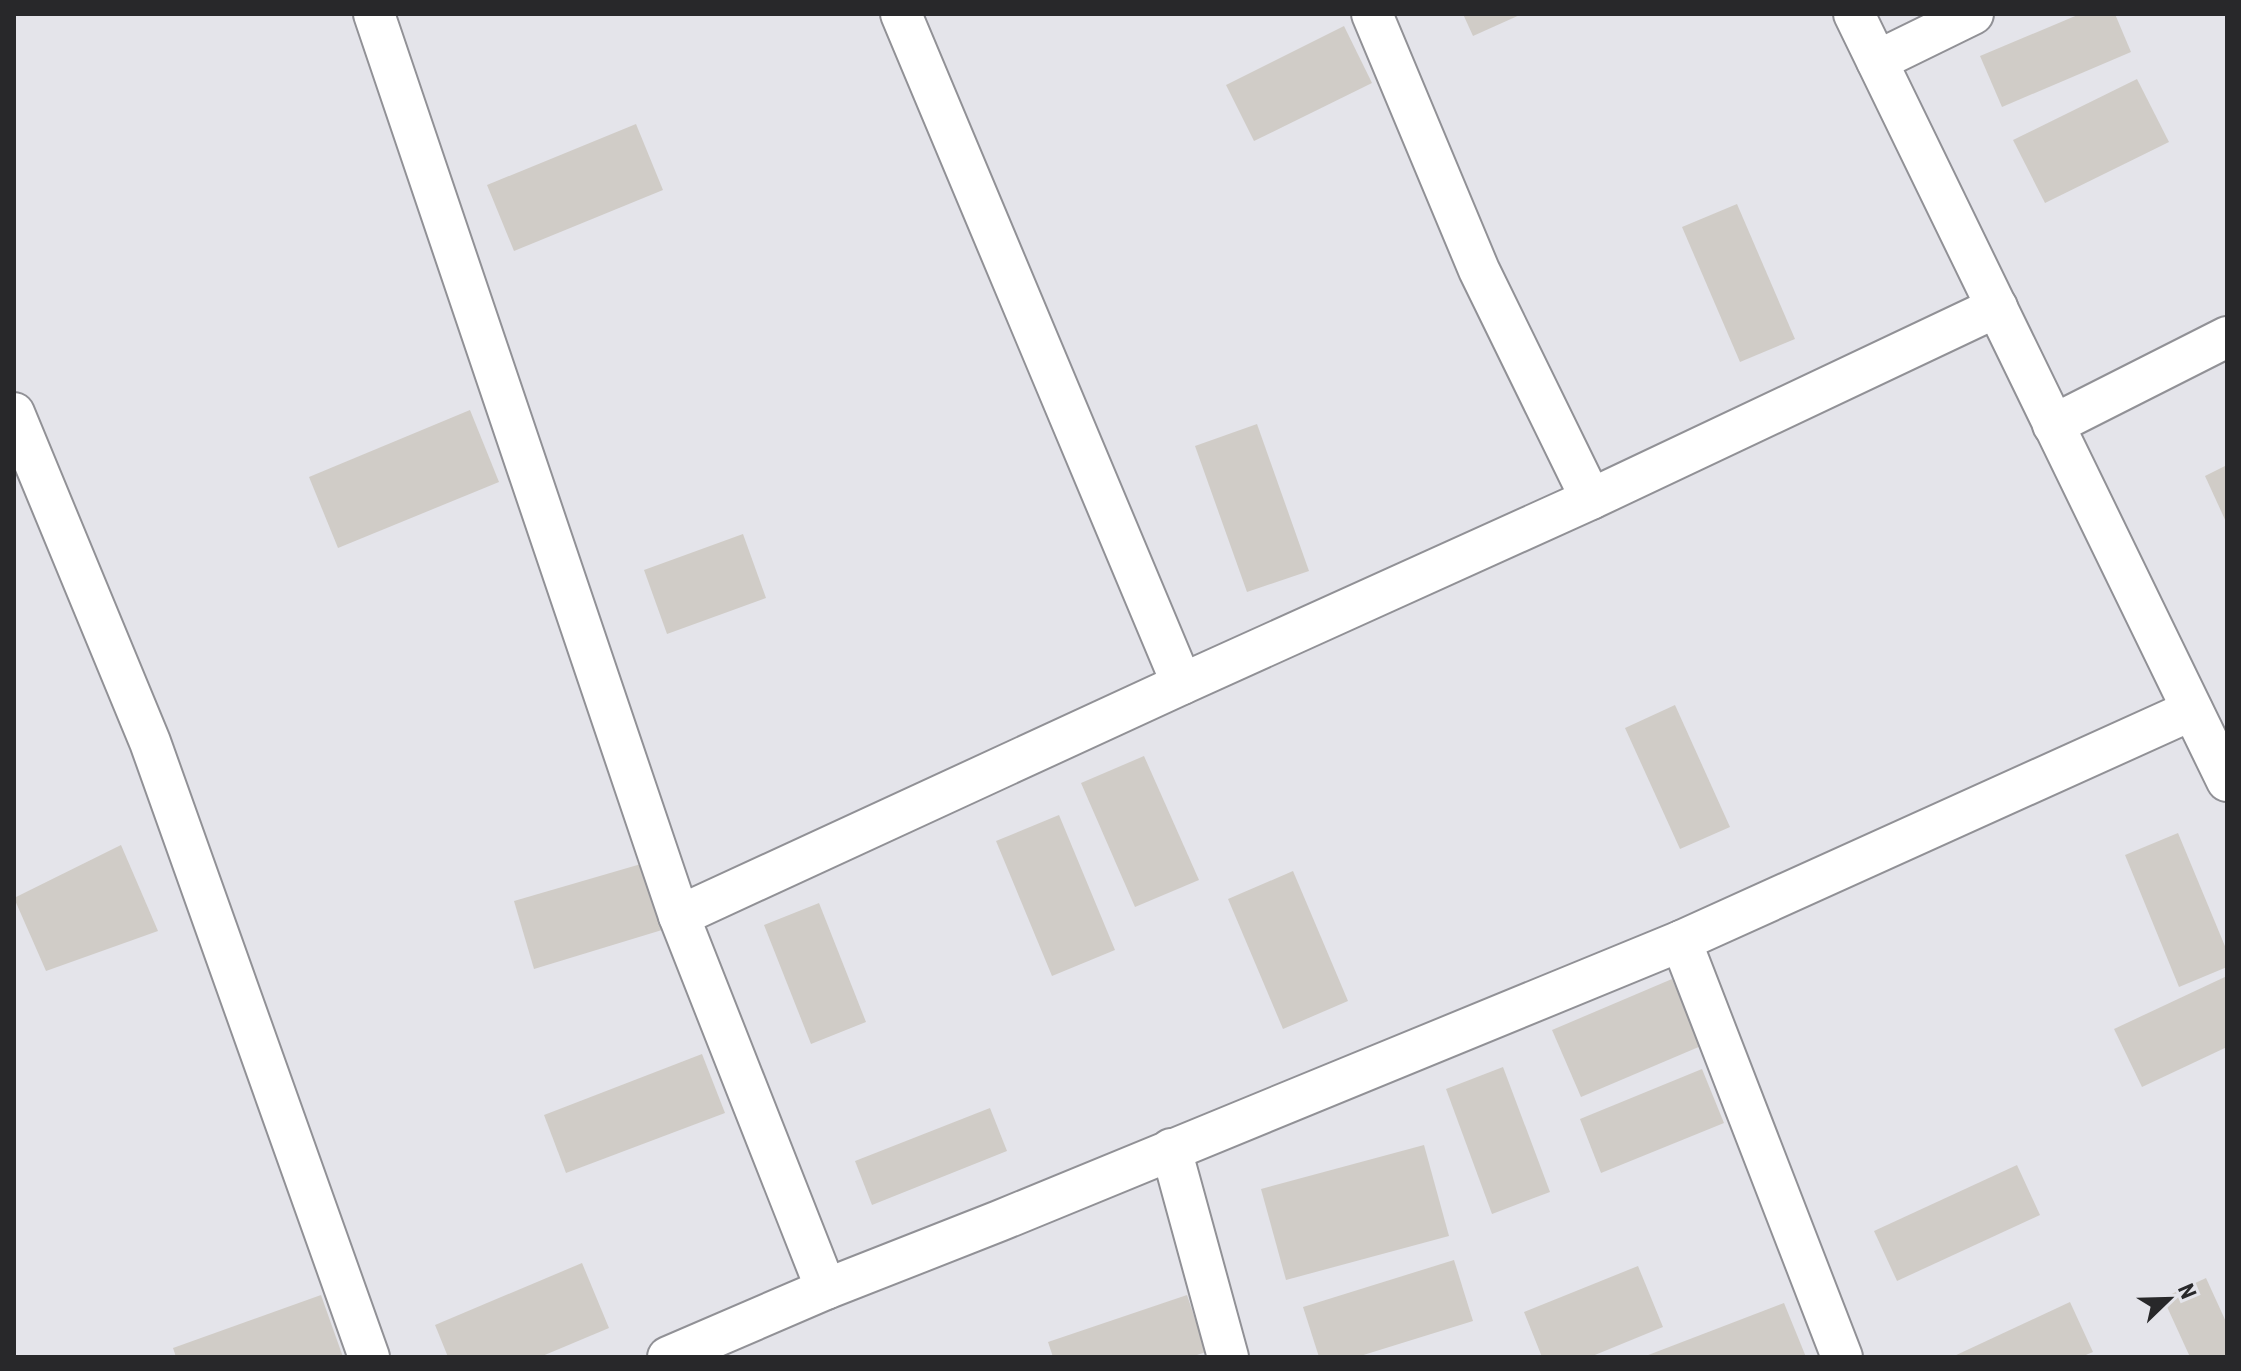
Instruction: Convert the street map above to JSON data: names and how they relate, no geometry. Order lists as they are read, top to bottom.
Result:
{
  "north": "top right"
}
